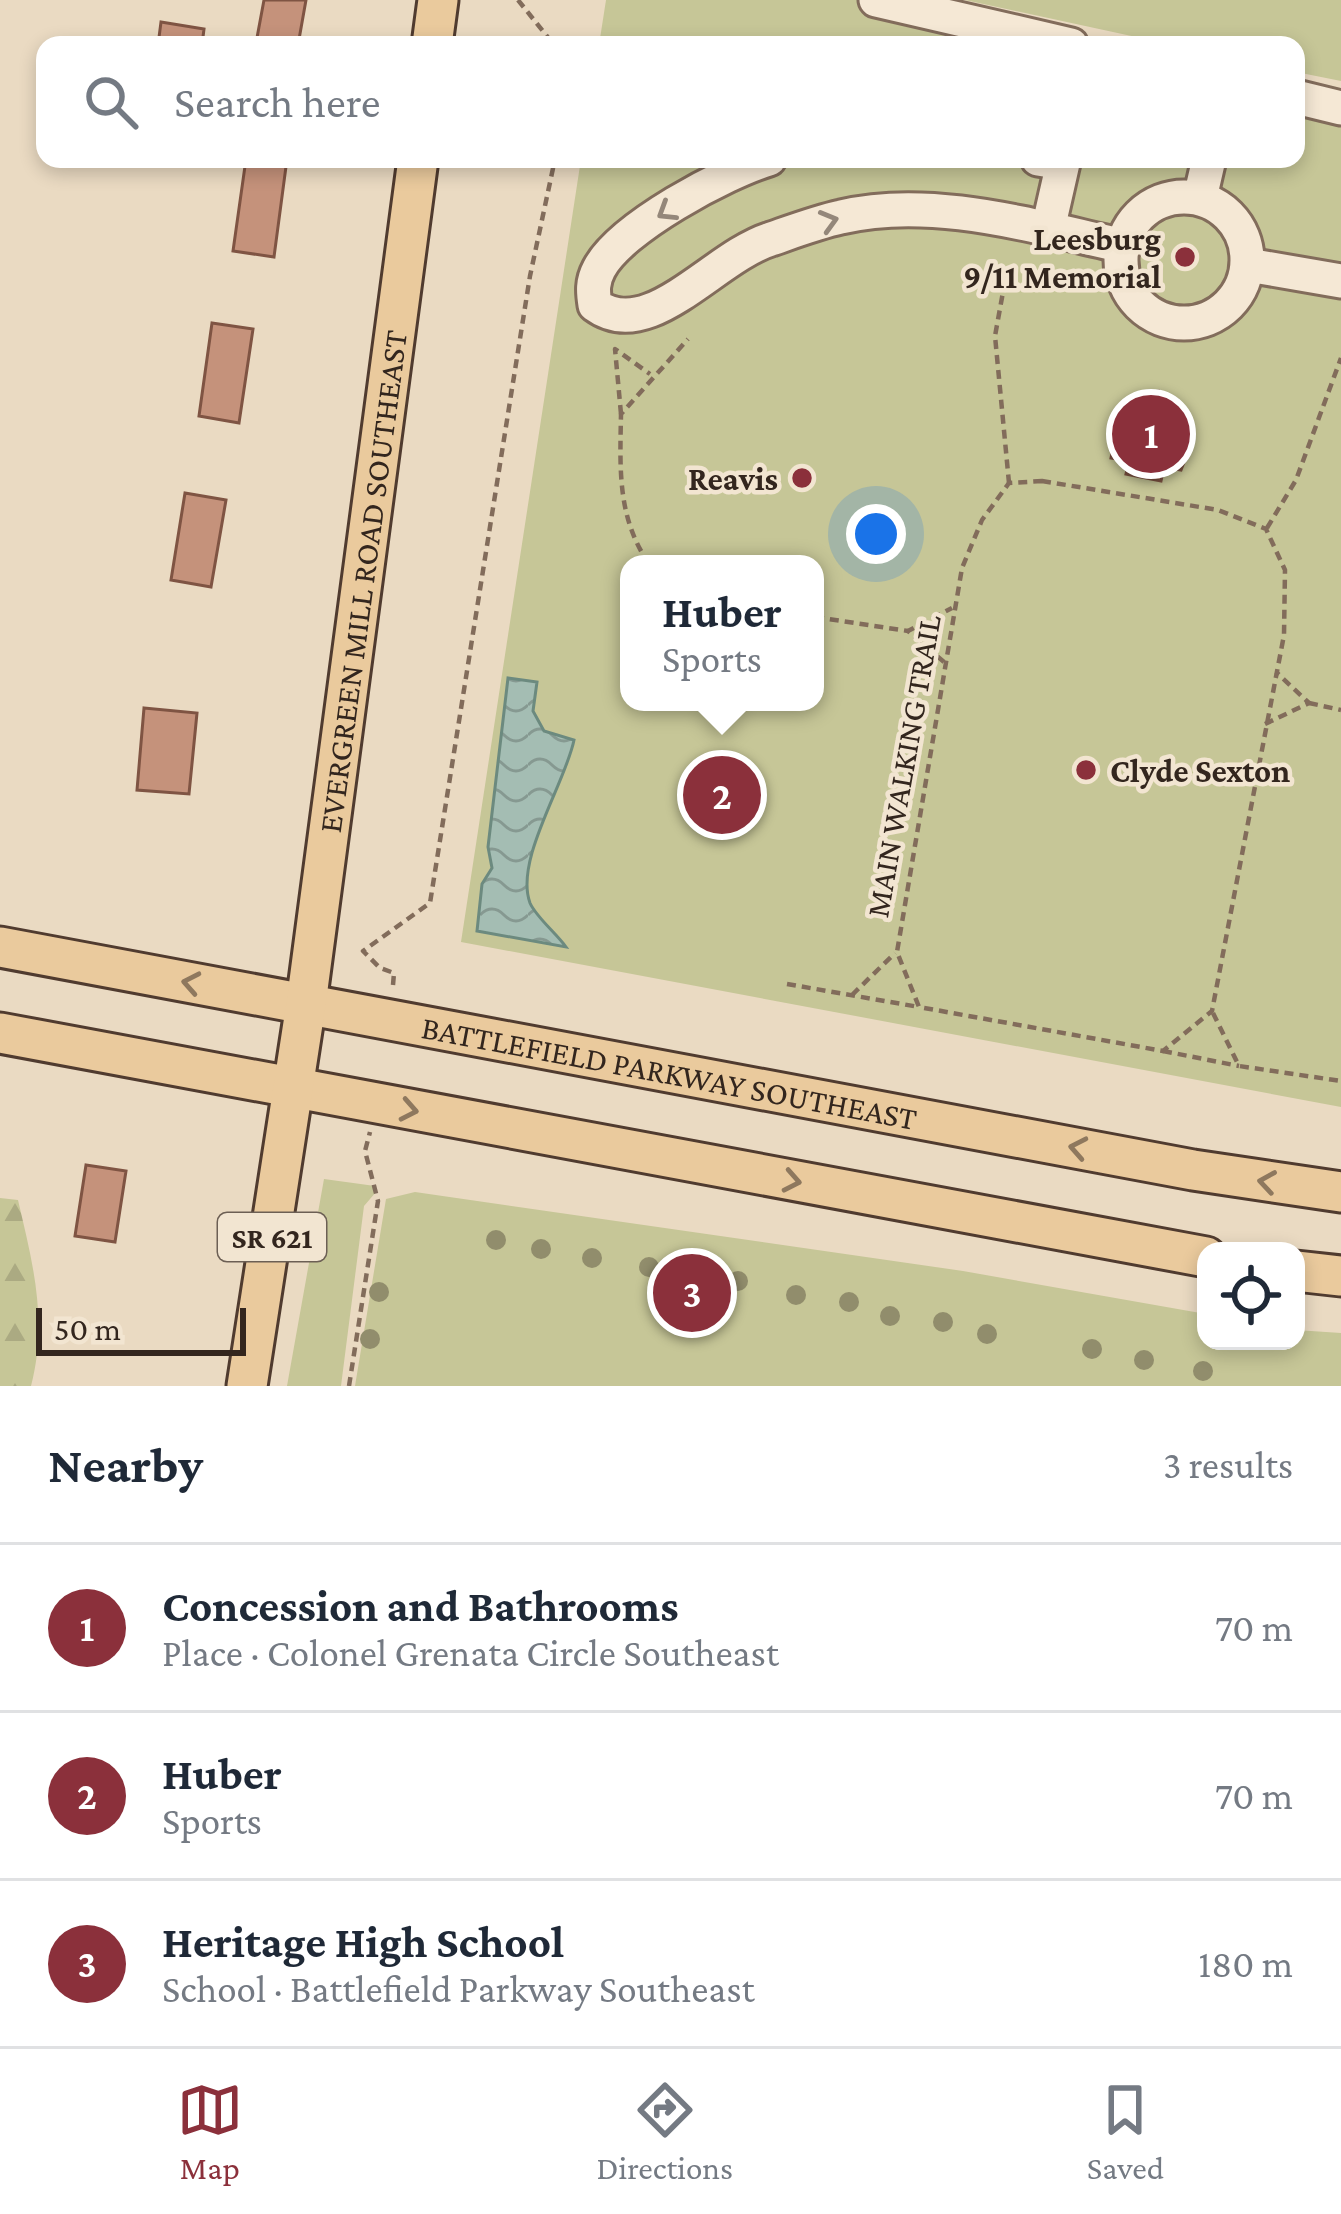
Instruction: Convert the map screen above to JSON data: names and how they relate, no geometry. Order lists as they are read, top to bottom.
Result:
{
  "streets": {
    "main road": ["EVERGREEN MILL ROAD SOUTHEAST", "BATTLEFIELD PARKWAY SOUTHEAST", "SR 621"],
    "path": ["MAIN WALKING TRAIL"]
  },
  "crossings": [
    ["EVERGREEN MILL ROAD SOUTHEAST", "BATTLEFIELD PARKWAY SOUTHEAST"],
    ["EVERGREEN MILL ROAD SOUTHEAST", "SR 621"],
    ["BATTLEFIELD PARKWAY SOUTHEAST", "SR 621"]
  ],
  "places": ["Leesburg 9/11 Memorial", "Reavis", "Clyde Sexton"],
  "scale_bar": "50 m",
  "page": {
    "search": "Search here",
    "pins": ["1", "2", "3"],
    "popup": ["Huber", "Sports"],
    "scale": "50 m",
    "heading": ["Nearby", "3 results"],
    "list": [
      {
        "mark": "1",
        "name": "Concession and Bathrooms",
        "note": "Place · Colonel Grenata Circle Southeast",
        "value": "70 m"
      },
      {
        "mark": "2",
        "name": "Huber",
        "note": "Sports",
        "value": "70 m"
      },
      {
        "mark": "3",
        "name": "Heritage High School",
        "note": "School · Battlefield Parkway Southeast",
        "value": "180 m"
      }
    ],
    "nav": ["Map", "Directions", "Saved"]
  }
}
